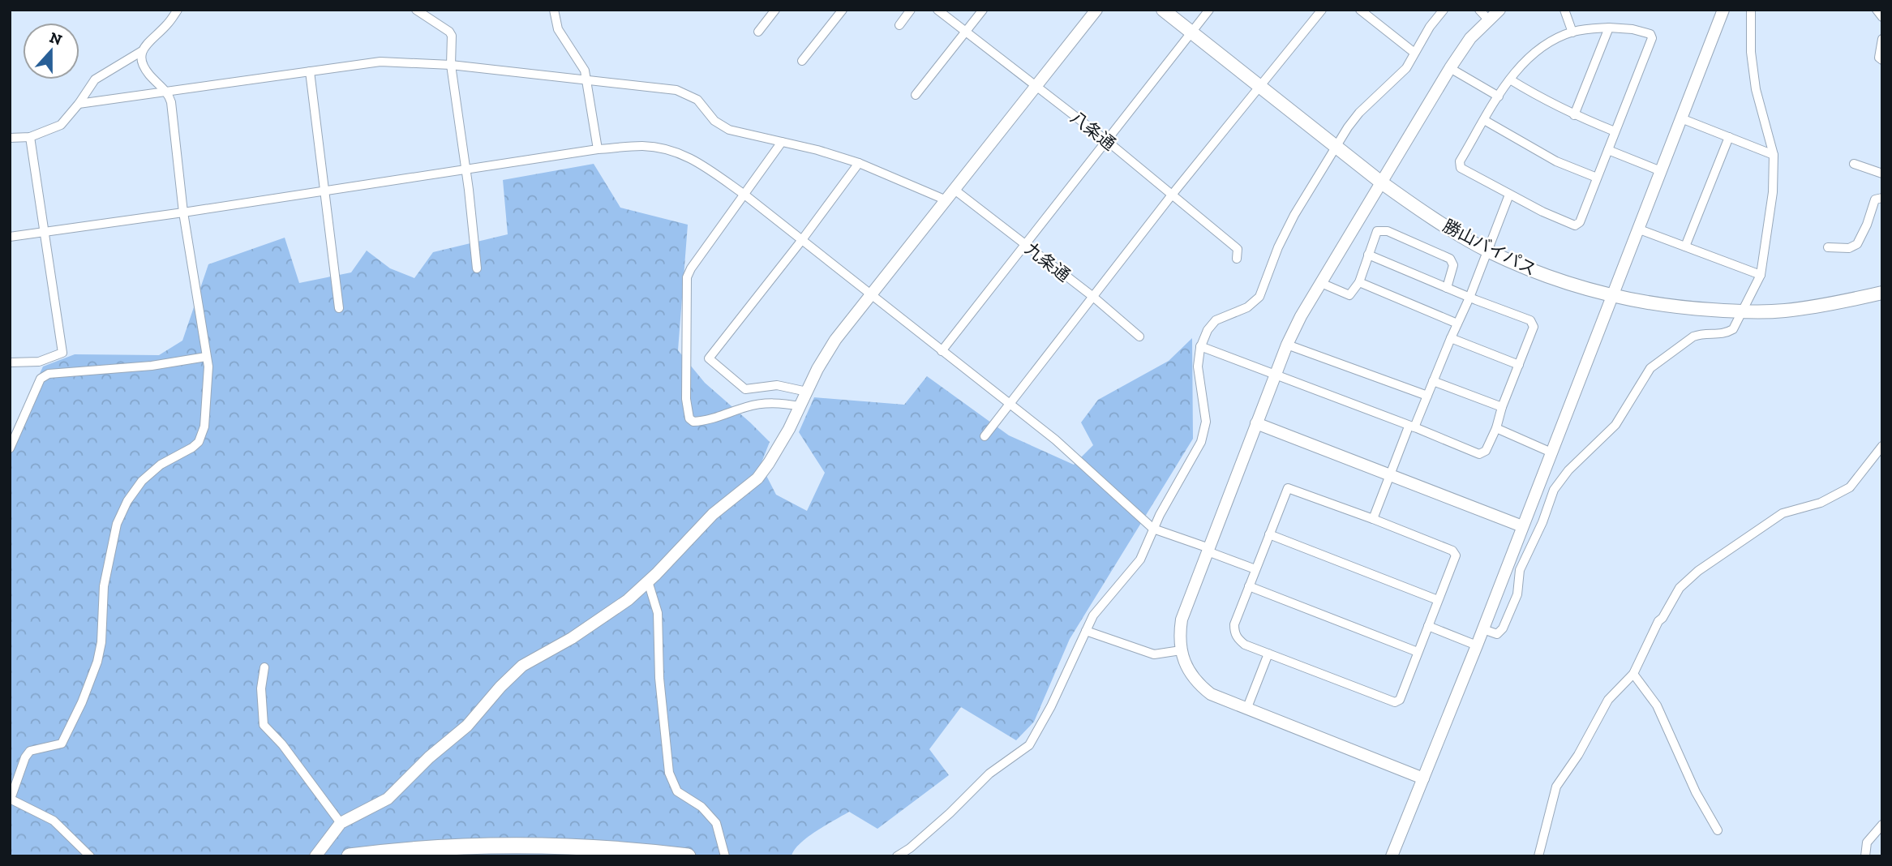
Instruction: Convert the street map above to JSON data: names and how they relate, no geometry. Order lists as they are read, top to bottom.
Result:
{
  "streets": {
    "main road": ["勝山バイパス"],
    "street": ["八条通", "九条通"]
  },
  "north": "top"
}
